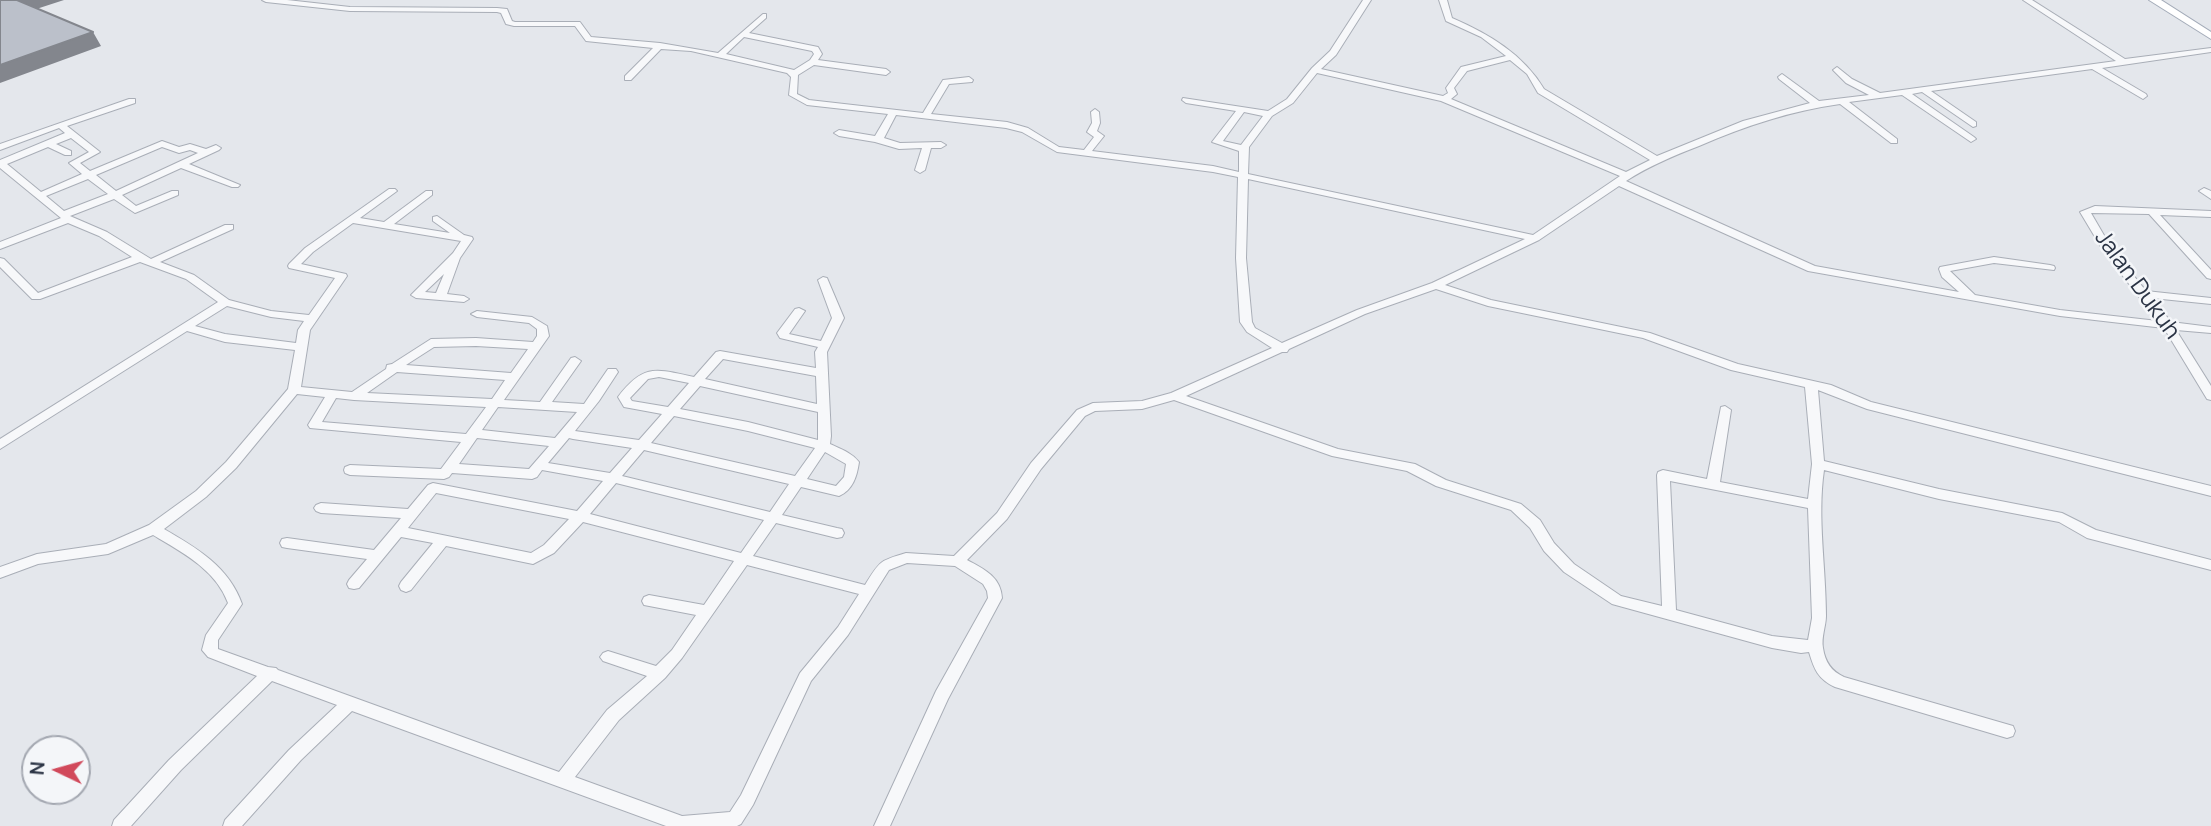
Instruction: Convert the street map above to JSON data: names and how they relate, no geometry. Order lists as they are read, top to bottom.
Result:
{
  "streets": {
    "street": ["Jalan Dukuh"]
  },
  "north": "left"
}
